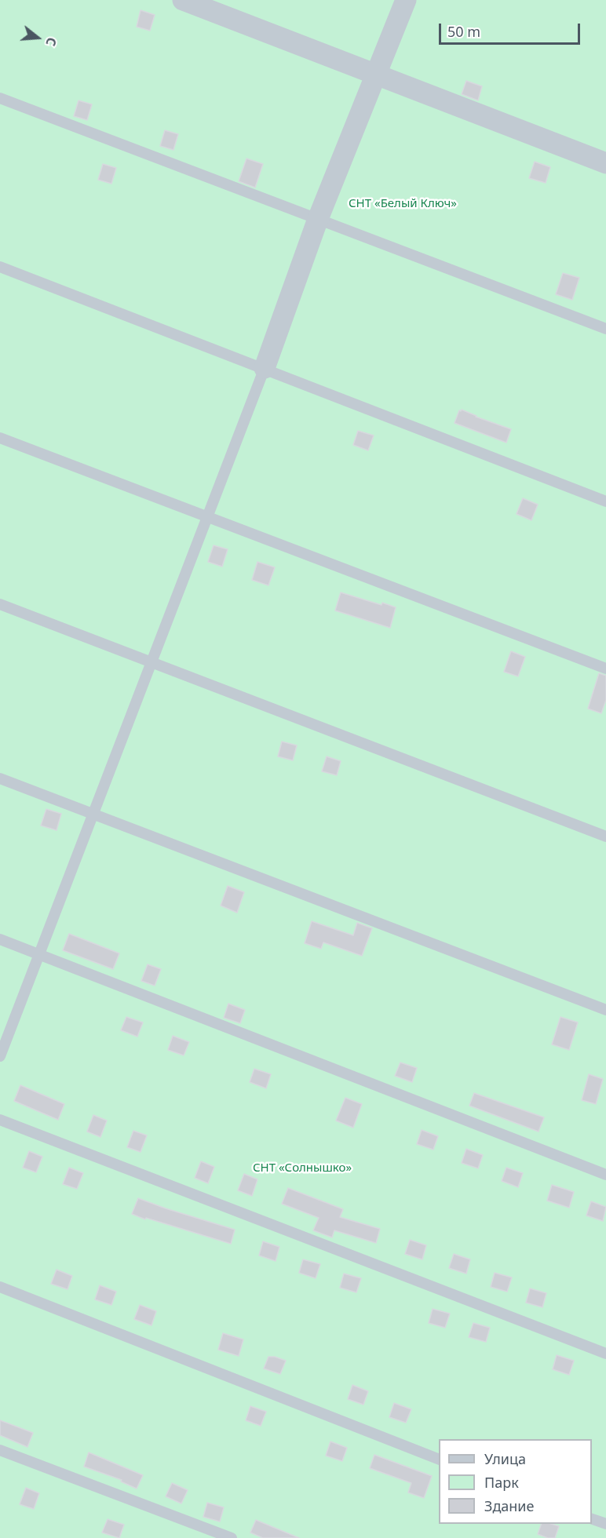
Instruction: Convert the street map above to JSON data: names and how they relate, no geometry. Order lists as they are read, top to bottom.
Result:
{
  "parks": ["СНТ «Белый Ключ»", "СНТ «Солнышко»"],
  "legend": ["Улица", "Парк", "Здание"],
  "scale_bar": "50 m",
  "north": "right"
}
